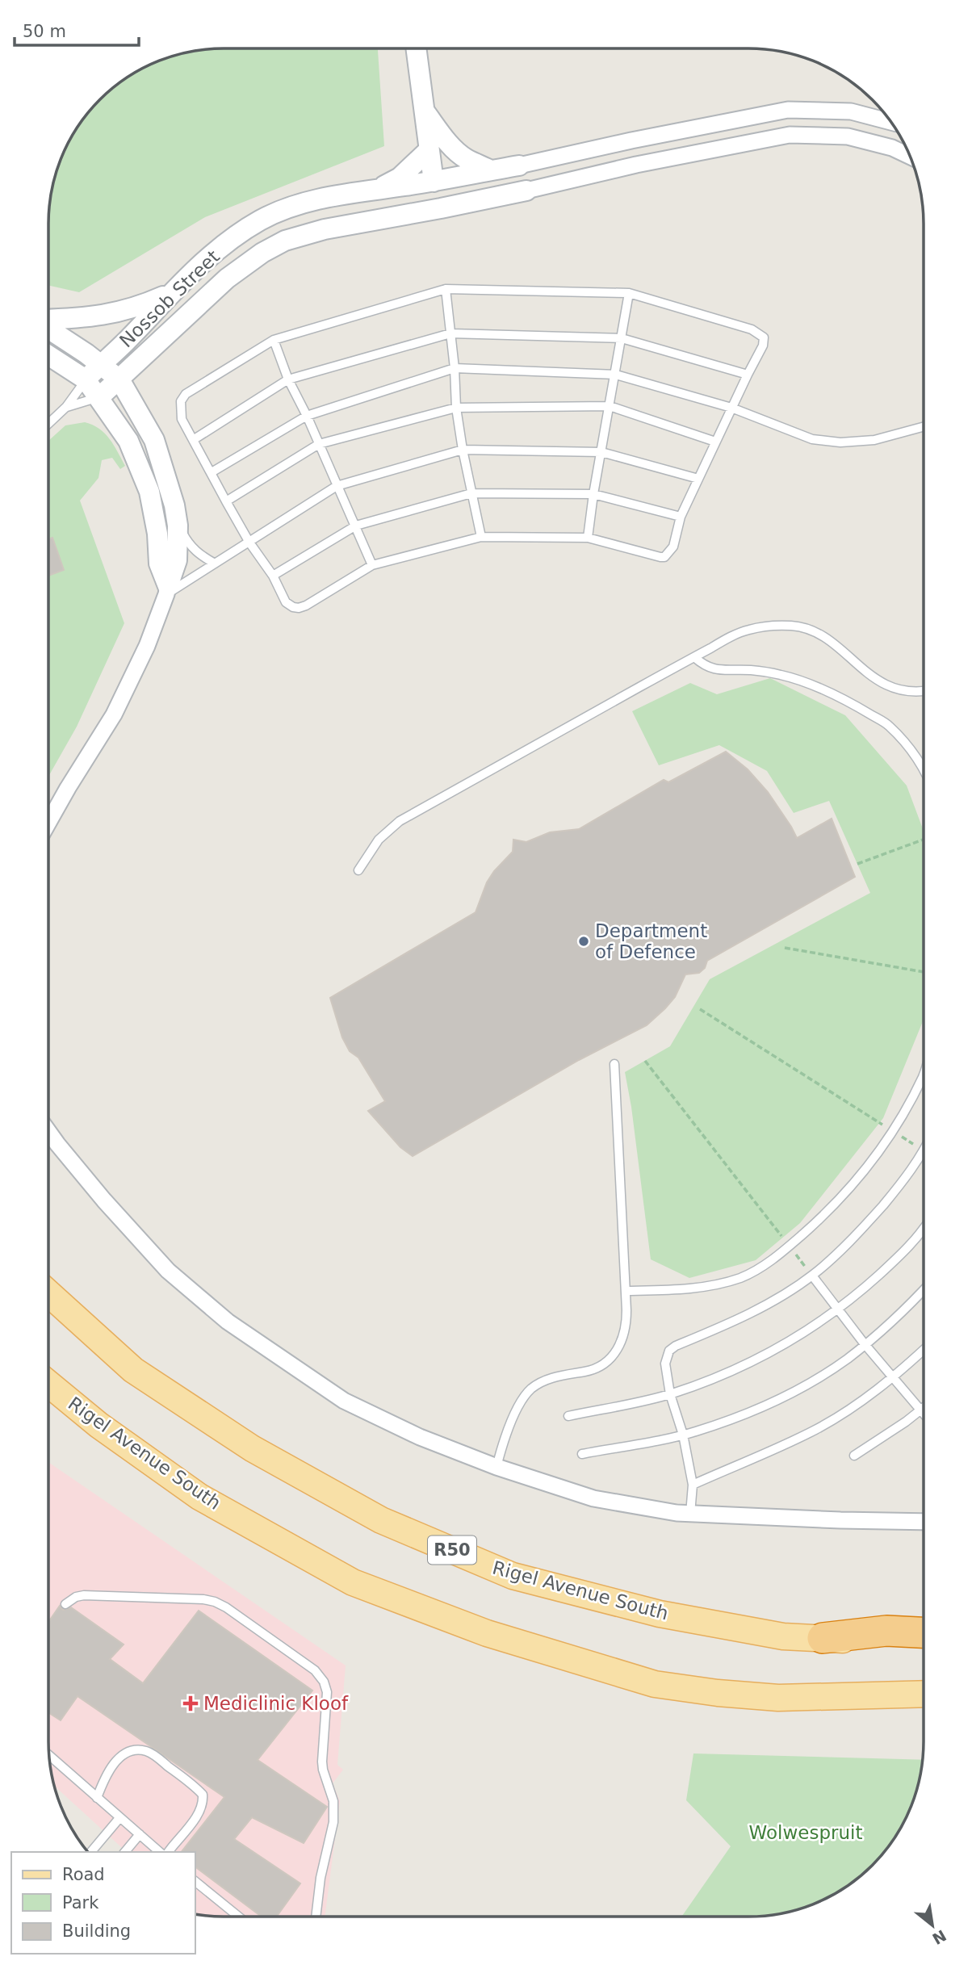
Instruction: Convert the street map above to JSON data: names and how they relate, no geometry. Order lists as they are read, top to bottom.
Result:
{
  "streets": {
    "main road": ["Rigel Avenue South", "R50"],
    "street": ["Nossob Street"]
  },
  "parks": ["Wolwespruit"],
  "places": {
    "other": ["Department of Defence"],
    "health": ["Mediclinic Kloof"]
  },
  "legend": ["Road", "Park", "Building"],
  "scale_bar": "50 m",
  "north": "bottom right"
}
